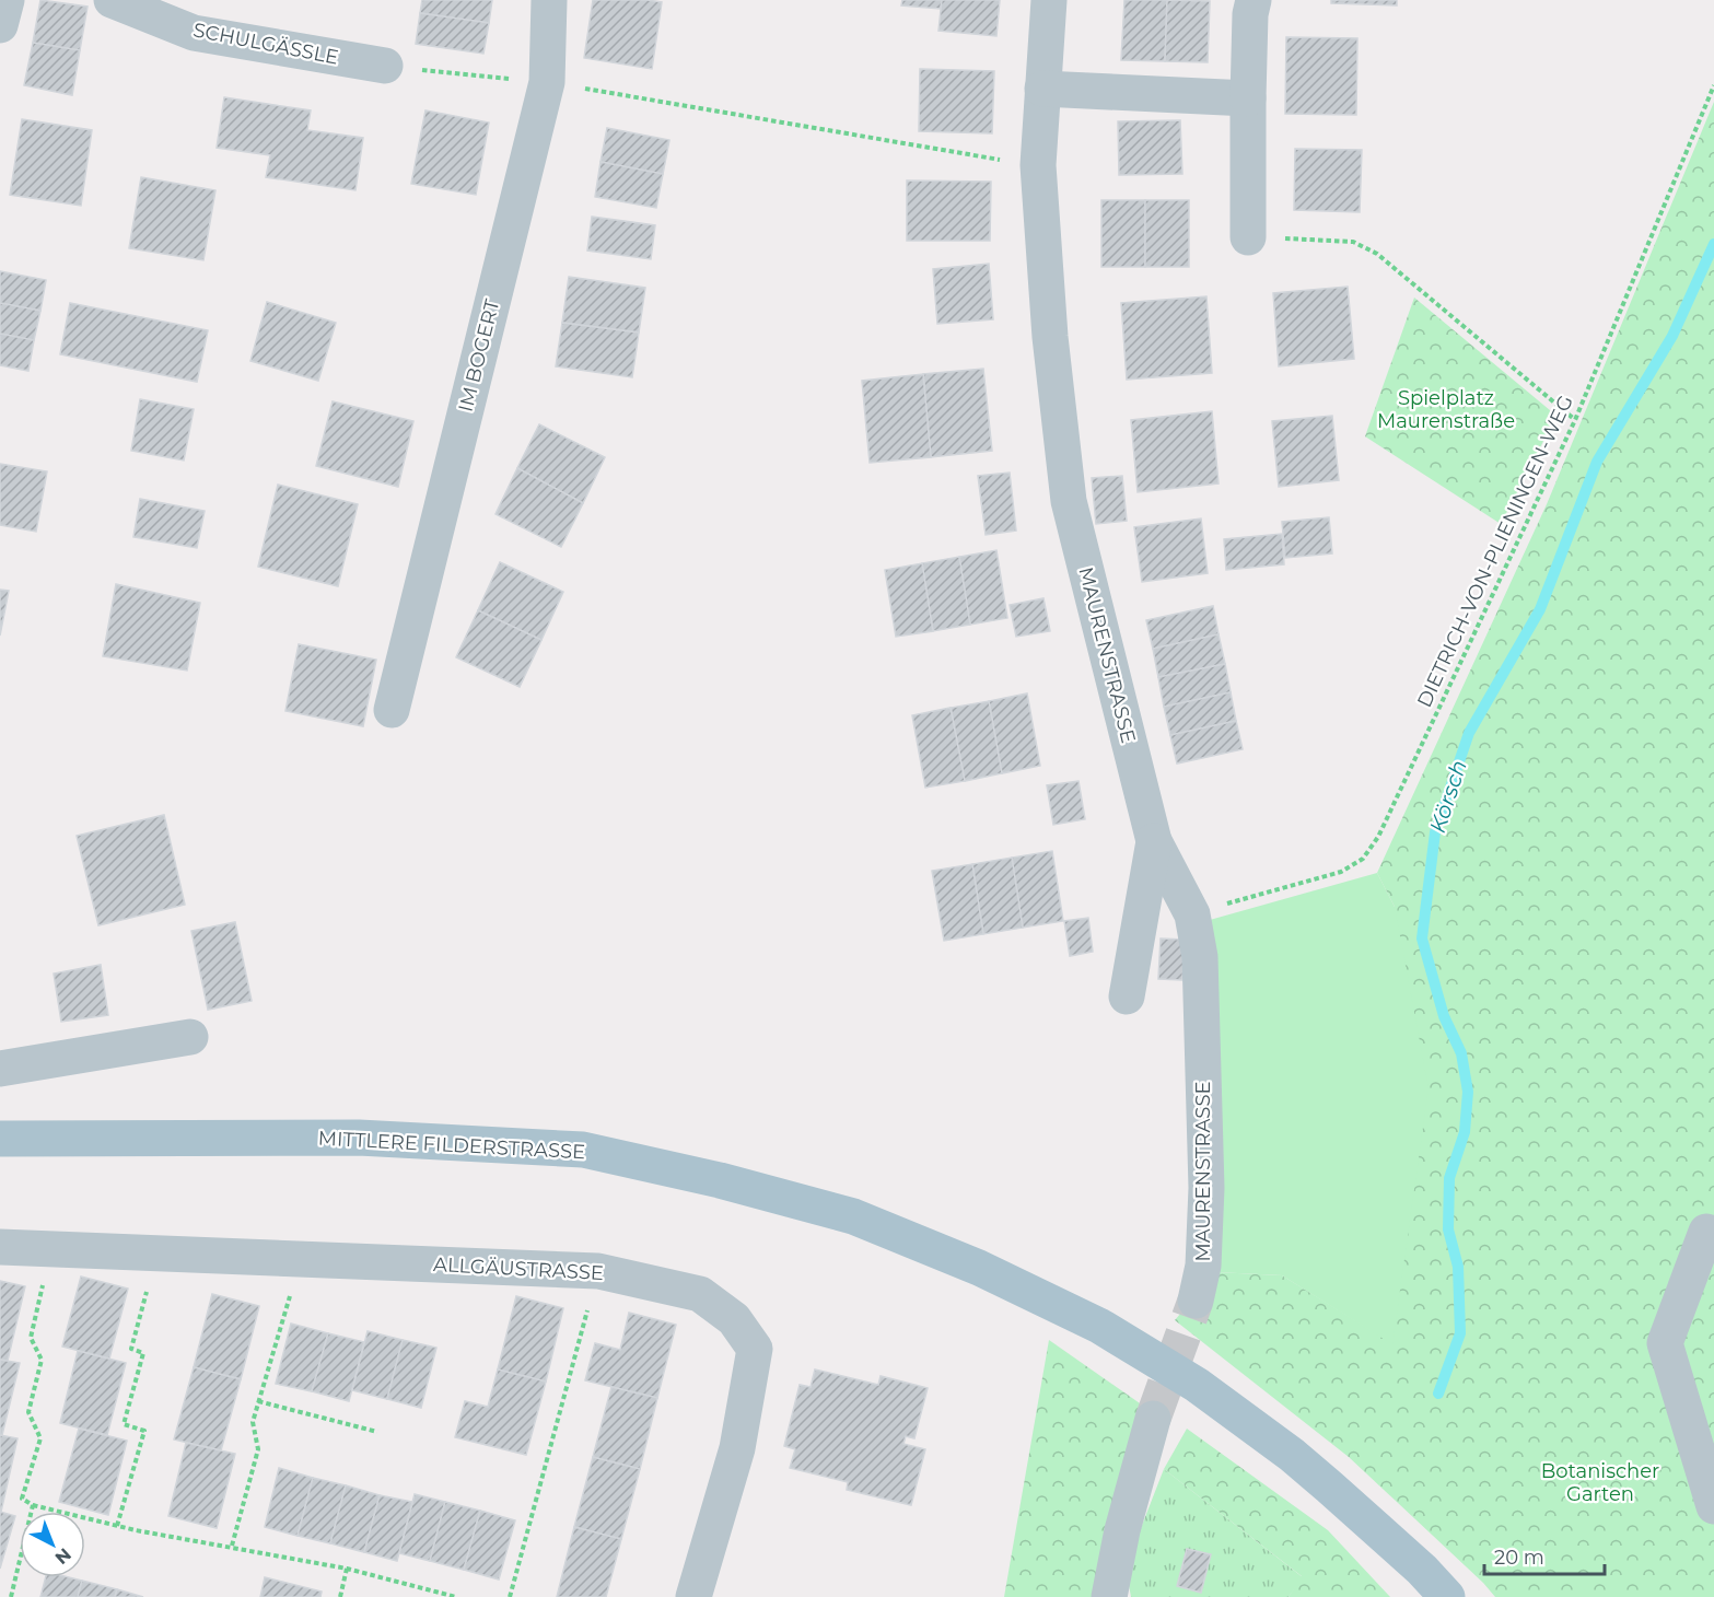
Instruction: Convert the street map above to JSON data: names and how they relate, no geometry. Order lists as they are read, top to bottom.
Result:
{
  "streets": {
    "main road": ["MITTLERE FILDERSTRASSE"],
    "street": [
      "SCHULGÄSSLE",
      "IM BOGERT",
      "MAURENSTRASSE",
      "ALLGÄUSTRASSE"
    ],
    "path": ["DIETRICH-VON-PLIENINGEN-WEG"]
  },
  "crossings": [
    ["DIETRICH-VON-PLIENINGEN-WEG", "MAURENSTRASSE"]
  ],
  "water": ["Körsch"],
  "parks": ["Spielplatz Maurenstraße", "Botanischer Garten"],
  "scale_bar": "20 m",
  "north": "bottom right"
}
